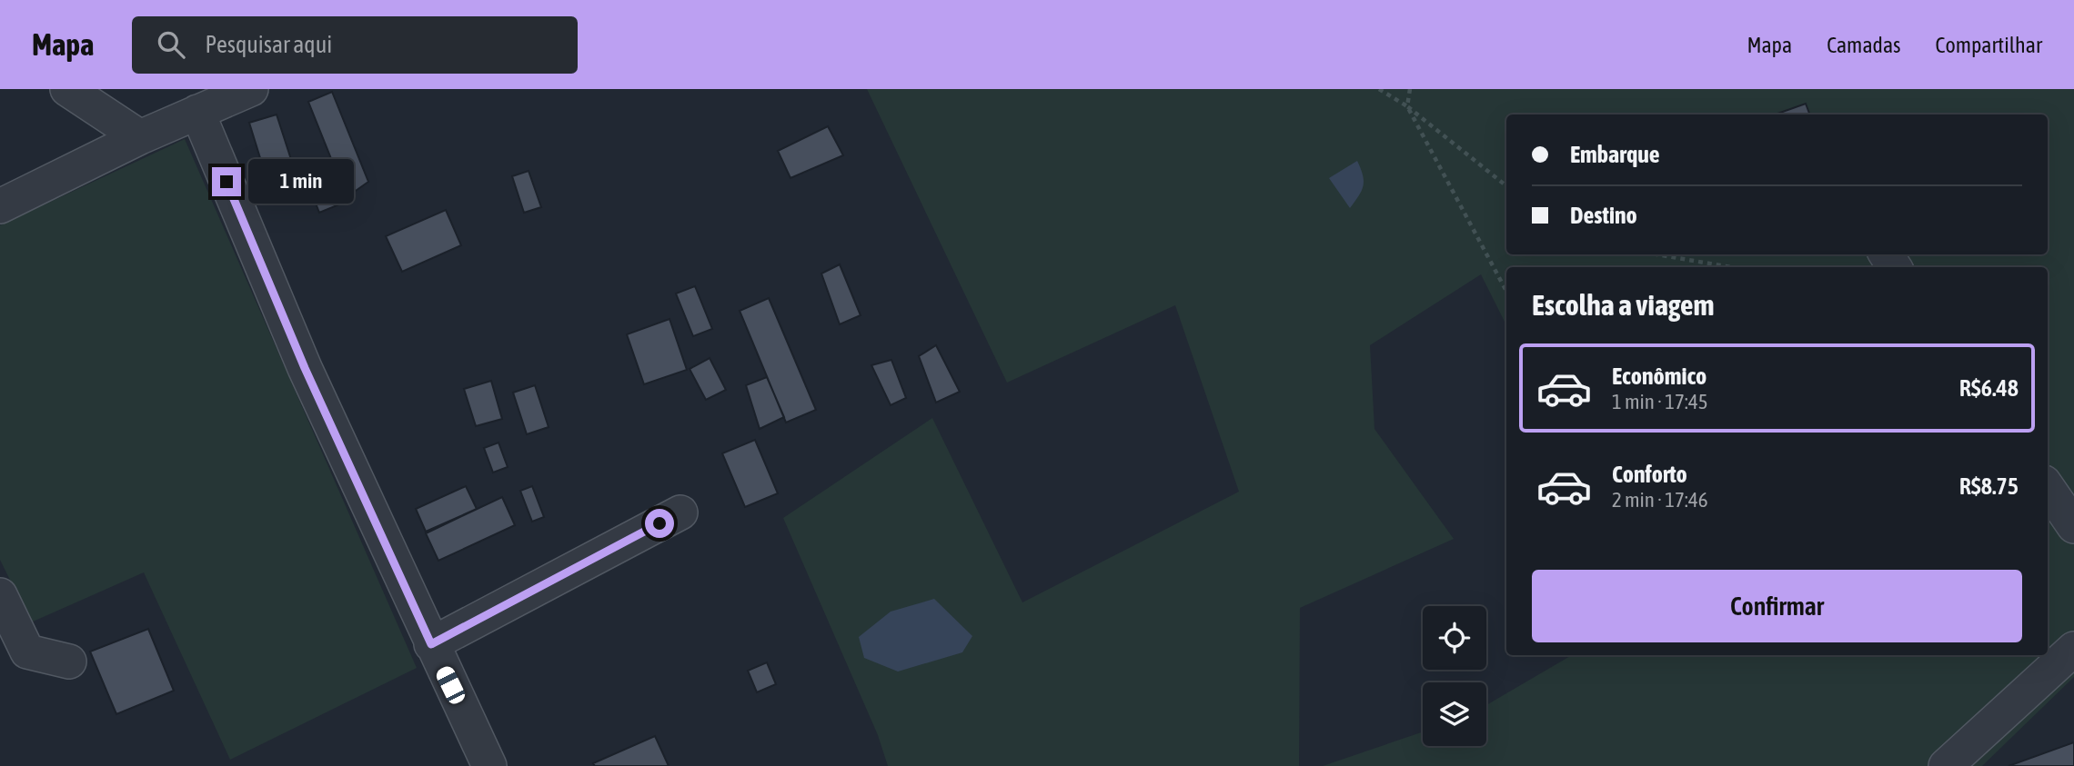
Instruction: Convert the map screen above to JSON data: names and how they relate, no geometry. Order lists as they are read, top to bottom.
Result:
{
  "page": {
    "header": "Mapa",
    "search": "Pesquisar aqui",
    "nav": ["Mapa", "Camadas", "Compartilhar"],
    "banner": ["Embarque", "Destino"],
    "bubble": "1 min",
    "heading": "Escolha a viagem",
    "list": [
      {
        "name": "Econômico",
        "note": "1 min · 17:45",
        "value": "R$6.48"
      },
      {
        "name": "Conforto",
        "note": "2 min · 17:46",
        "value": "R$8.75"
      }
    ],
    "buttons": "Confirmar"
  }
}
